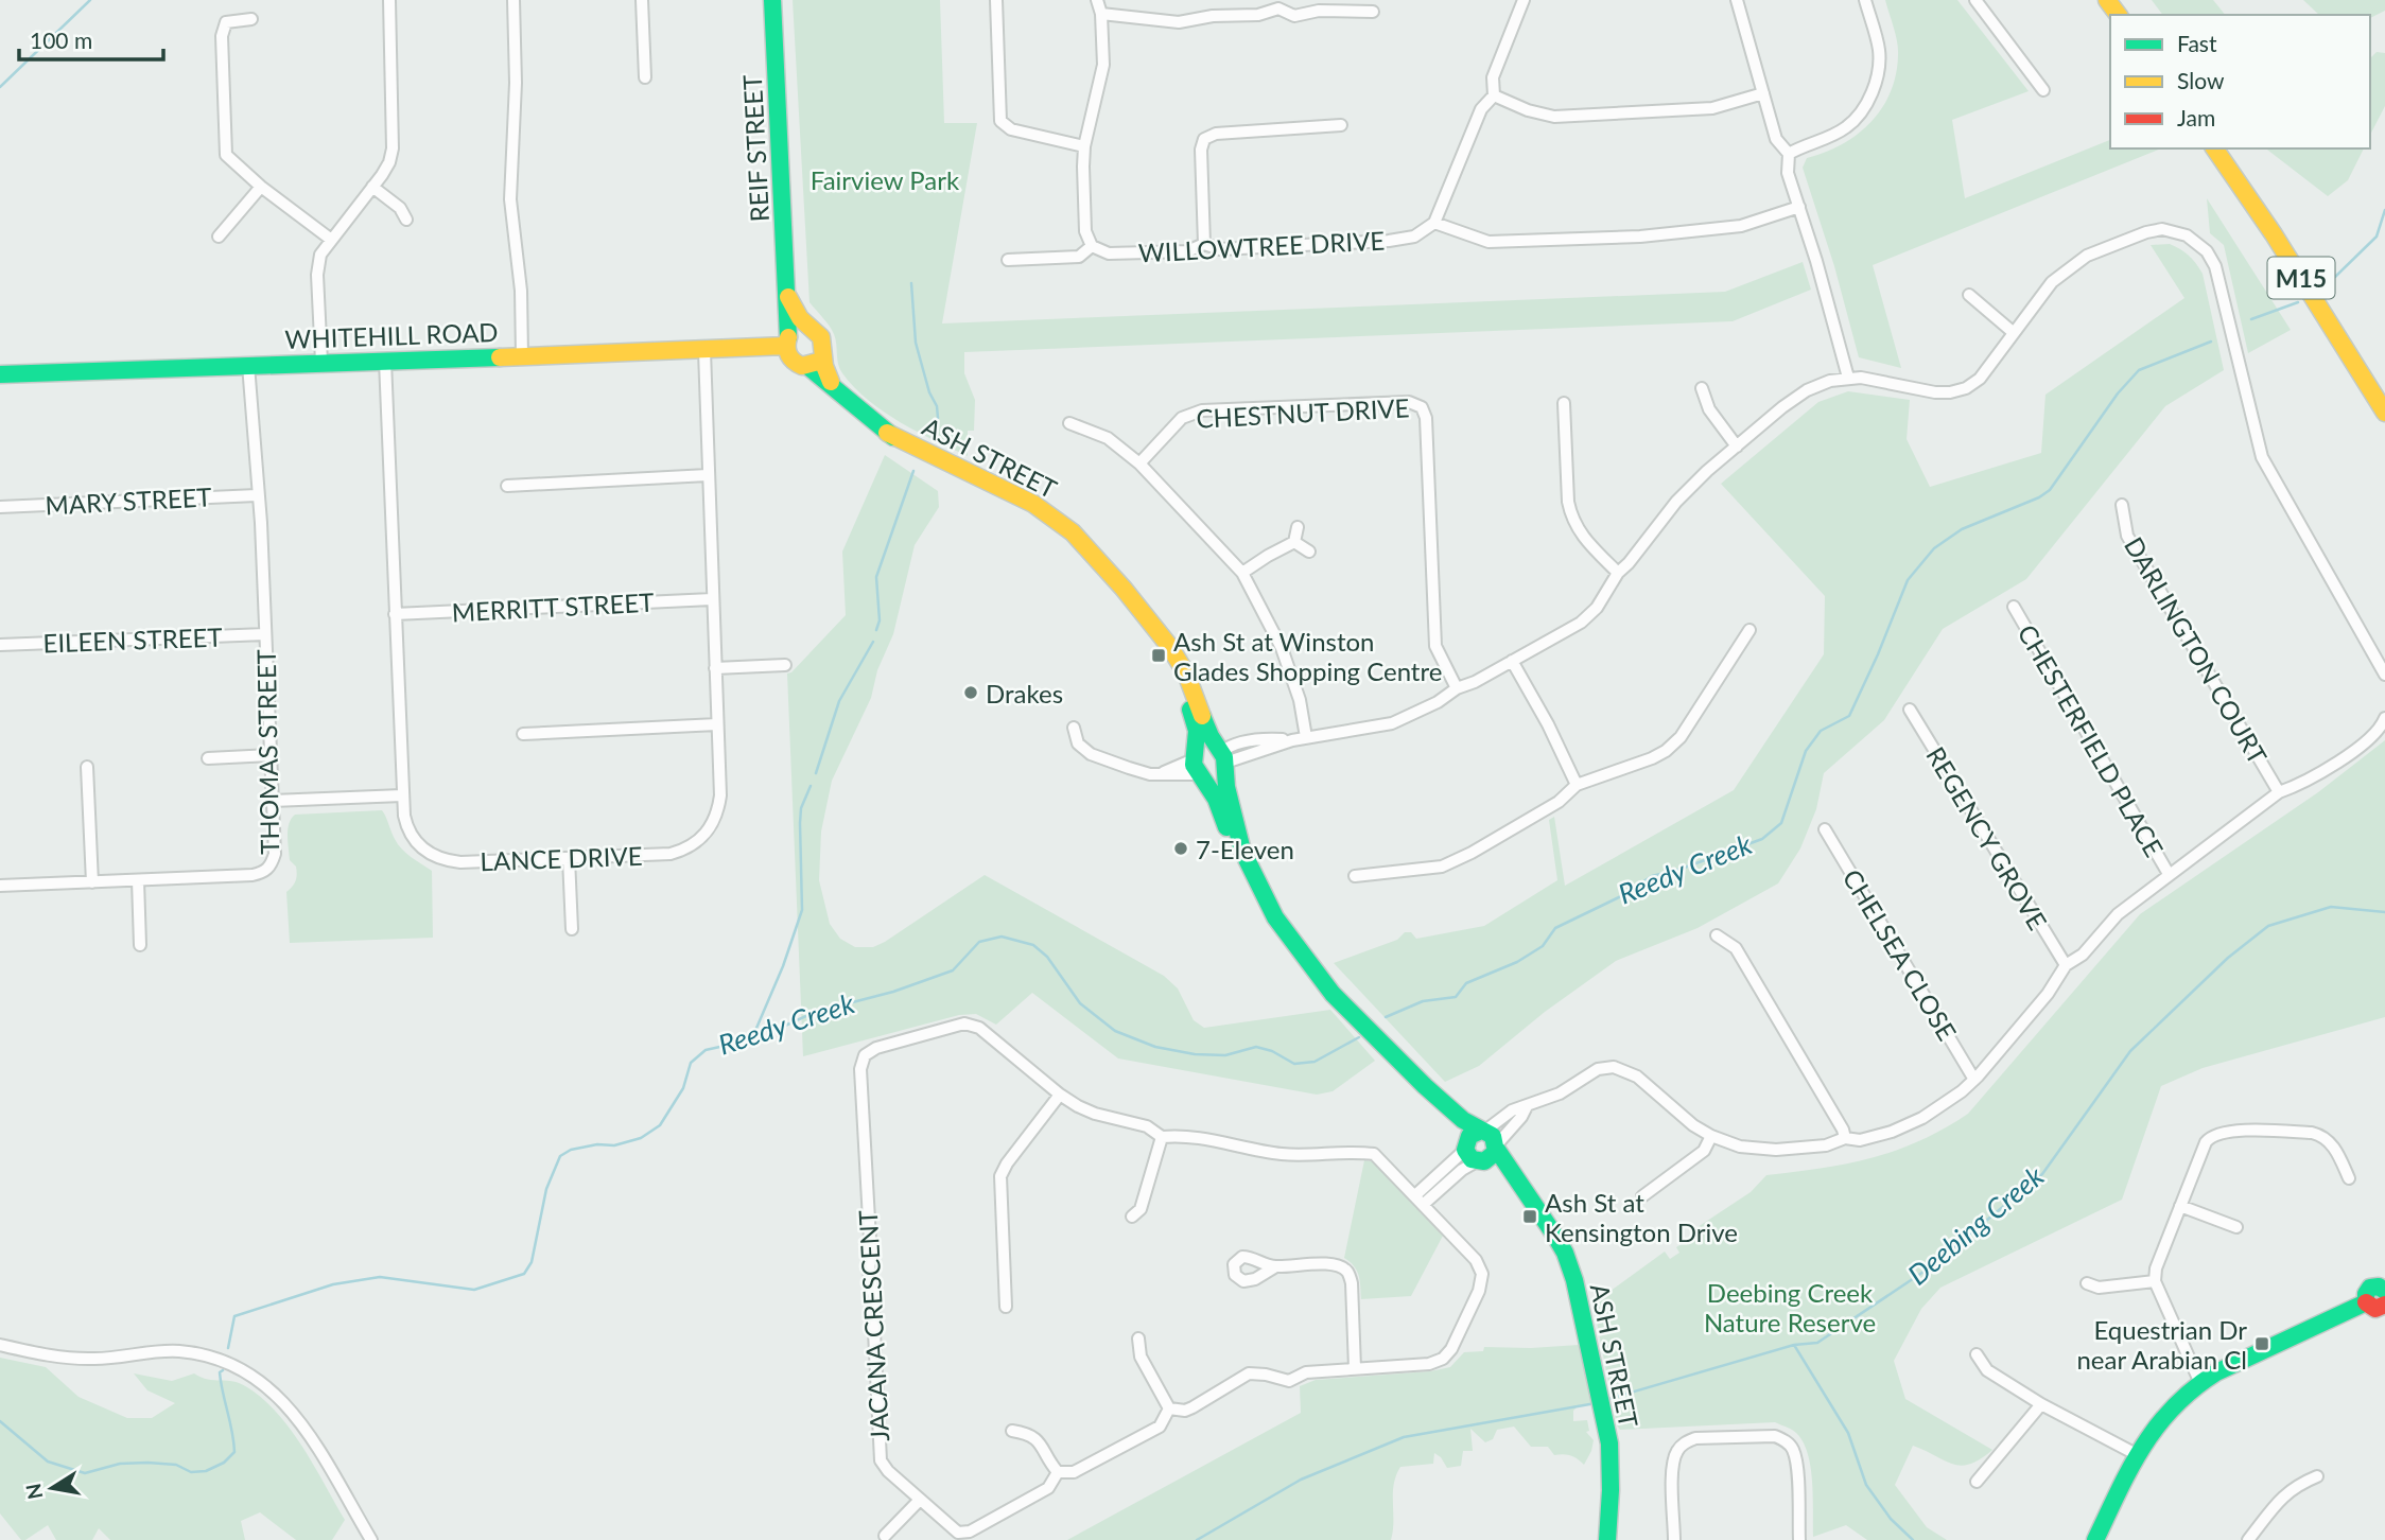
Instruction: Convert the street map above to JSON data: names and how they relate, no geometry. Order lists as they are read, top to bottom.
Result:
{
  "streets": {
    "main road": [
      "REIF STREET",
      "M15",
      "WHITEHILL ROAD",
      "ASH STREET"
    ],
    "street": [
      "WILLOWTREE DRIVE",
      "CHESTNUT DRIVE",
      "MARY STREET",
      "MERRITT STREET",
      "EILEEN STREET",
      "DARLINGTON COURT",
      "CHESTERFIELD PLACE",
      "THOMAS STREET",
      "REGENCY GROVE",
      "LANCE DRIVE",
      "CHELSEA CLOSE",
      "JACANA CRESCENT"
    ]
  },
  "crossings": [
    ["REIF STREET", "WHITEHILL ROAD"],
    ["REIF STREET", "ASH STREET"],
    ["WHITEHILL ROAD", "ASH STREET"],
    ["WHITEHILL ROAD", "THOMAS STREET"],
    ["WHITEHILL ROAD", "LANCE DRIVE"],
    ["MARY STREET", "THOMAS STREET"],
    ["MERRITT STREET", "LANCE DRIVE"],
    ["EILEEN STREET", "THOMAS STREET"]
  ],
  "water": ["Reedy Creek", "Deebing Creek"],
  "parks": ["Fairview Park", "Deebing Creek Nature Reserve"],
  "places": {
    "transit": ["Ash St at Winston Glades Shopping Centre", "Ash St at Kensington Drive", "Equestrian Dr near Arabian Cl"],
    "other": ["Drakes", "7-Eleven"]
  },
  "legend": ["Fast", "Slow", "Jam"],
  "scale_bar": "100 m",
  "north": "left"
}
